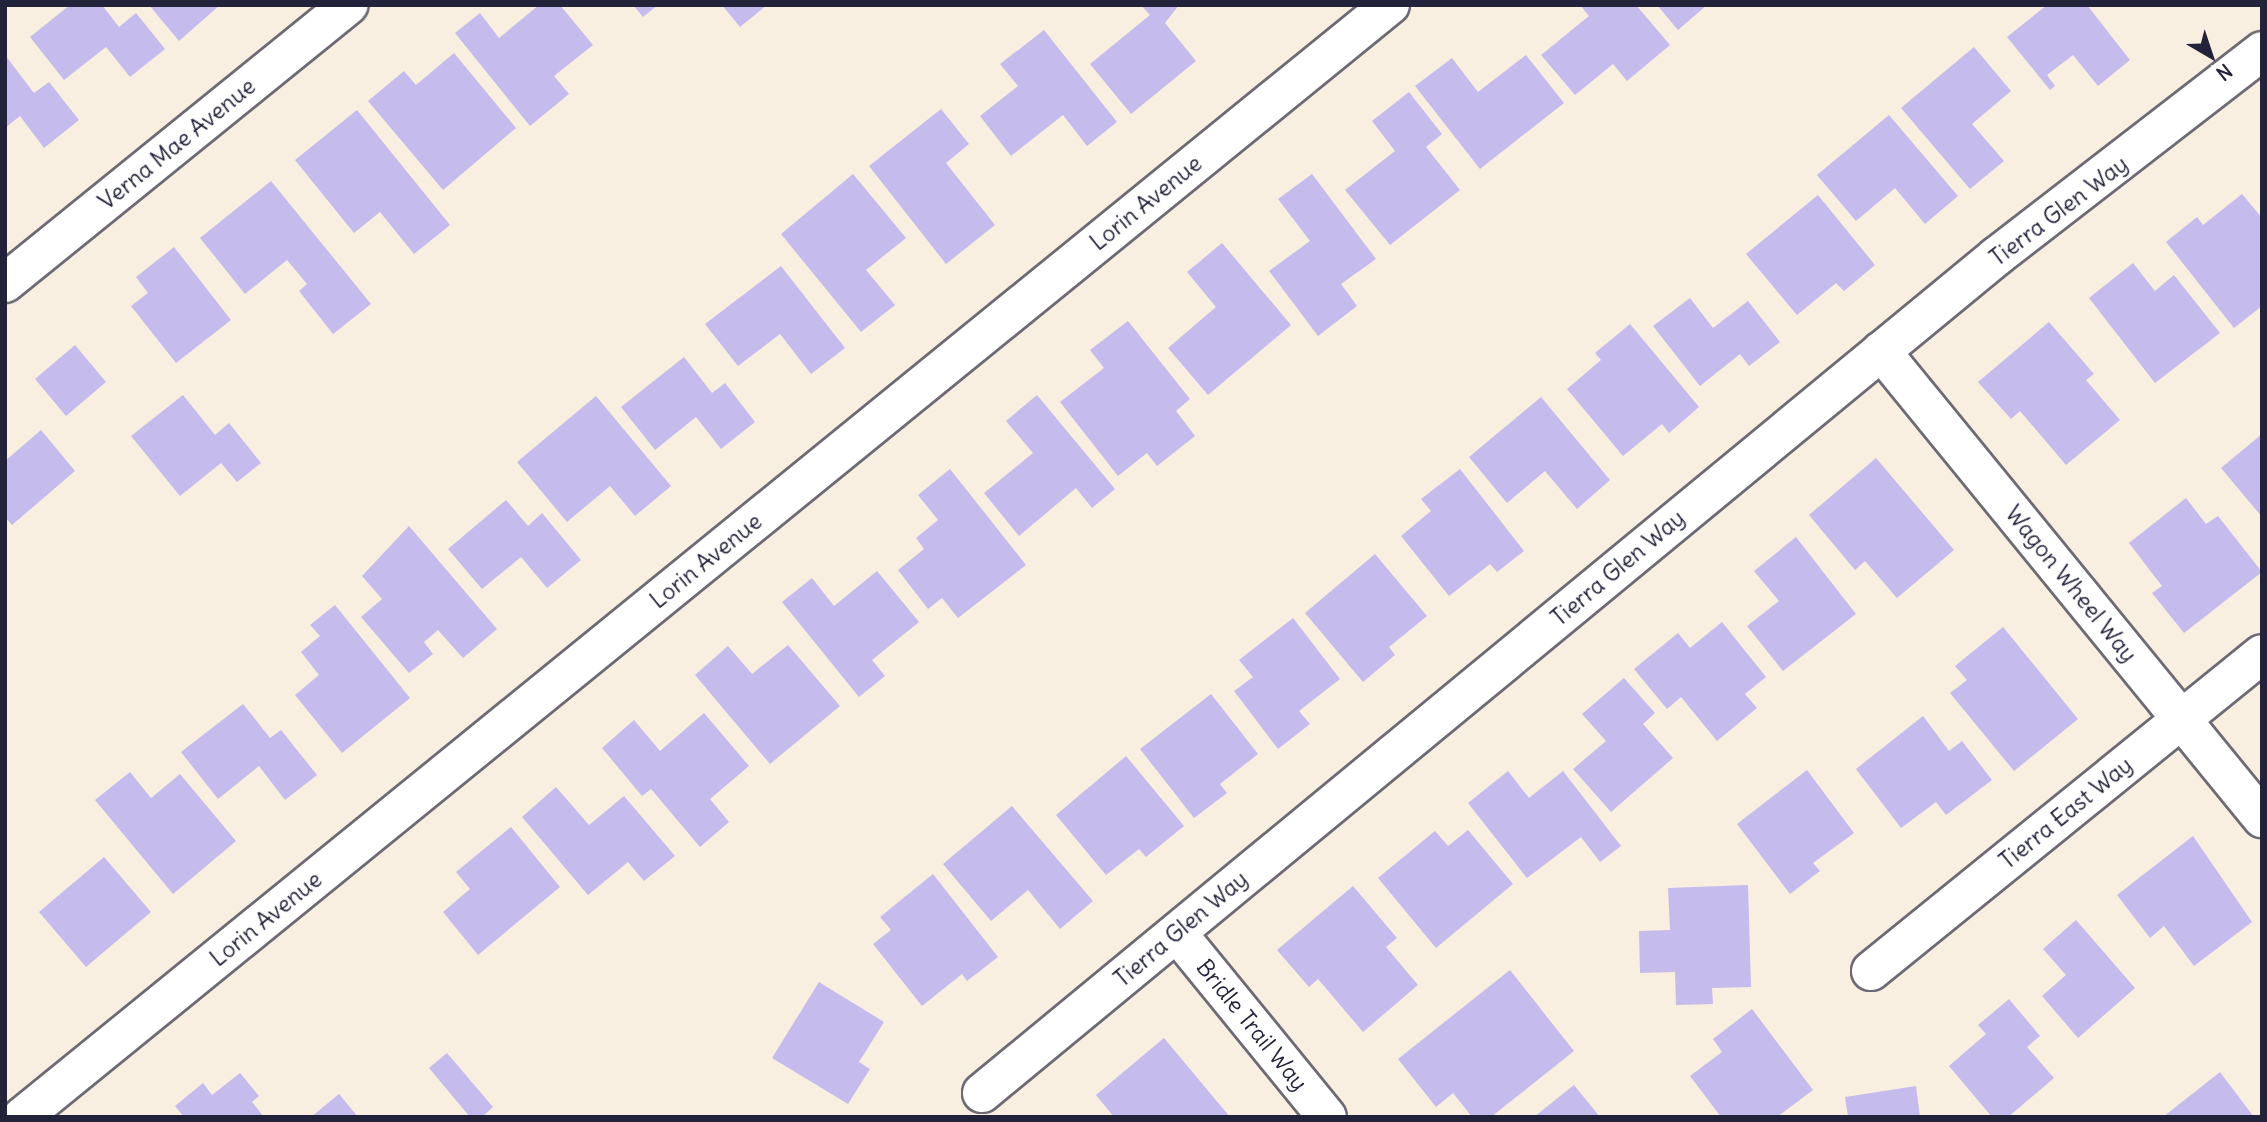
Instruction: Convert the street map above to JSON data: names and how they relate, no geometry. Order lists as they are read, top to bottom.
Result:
{
  "streets": {
    "street": [
      "Verna Mae Avenue",
      "Lorin Avenue",
      "Tierra Glen Way",
      "Wagon Wheel Way",
      "Tierra East Way",
      "Bridle Trail Way"
    ]
  },
  "crossings": [
    ["Tierra Glen Way", "Wagon Wheel Way"],
    ["Tierra Glen Way", "Bridle Trail Way"],
    ["Wagon Wheel Way", "Tierra East Way"]
  ],
  "north": "bottom right"
}
